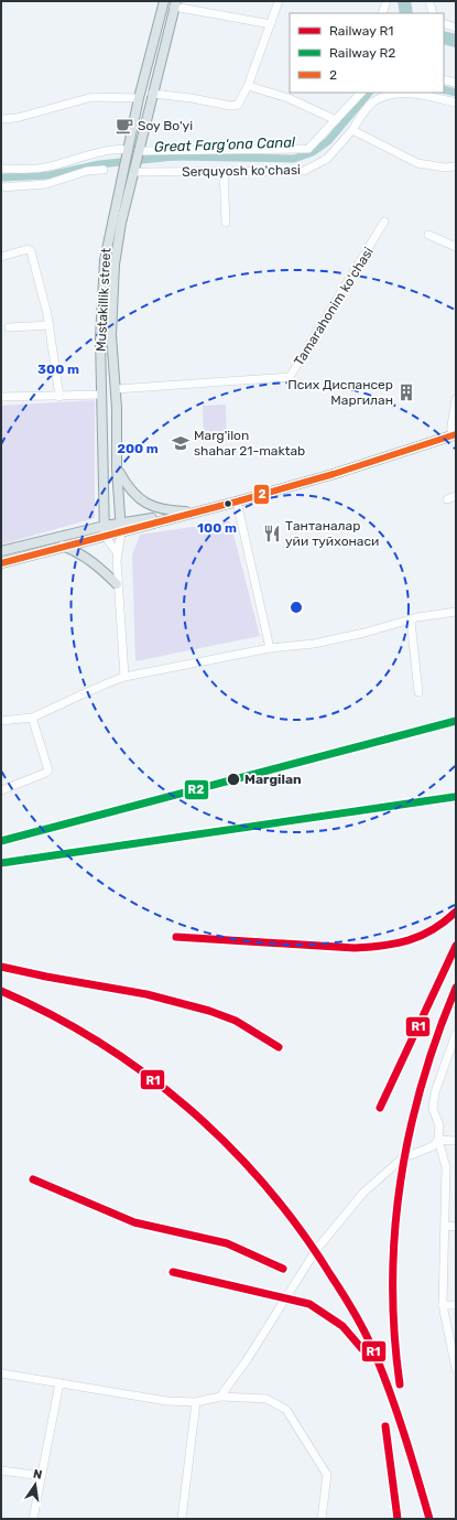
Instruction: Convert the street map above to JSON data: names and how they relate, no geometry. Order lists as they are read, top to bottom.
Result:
{
  "streets": {
    "main road": ["Mustakillik street"],
    "street": ["Serquyosh koʻchasi", "Tamarahonim koʻchasi"]
  },
  "crossings": [
    ["Serquyosh koʻchasi", "Mustakillik street"],
    ["Mustakillik street", "Tamarahonim koʻchasi"]
  ],
  "water": ["Great Farg'ona Canal"],
  "places": {
    "cafe": ["Soy Bo'yi"],
    "building": ["Псих Диспансер Маргилан"],
    "school or university": ["Marg'ilon shahar 21-maktab"],
    "restaurant": ["Тантаналар уйи туйхонаси"],
    "other": ["Margilan"]
  },
  "lines": ["transit line 2", "rail line R2", "rail line R1"],
  "legend": ["Railway R1", "Railway R2", "2"],
  "north": "top",
  "rings": ["300 m", "200 m", "100 m"]
}
